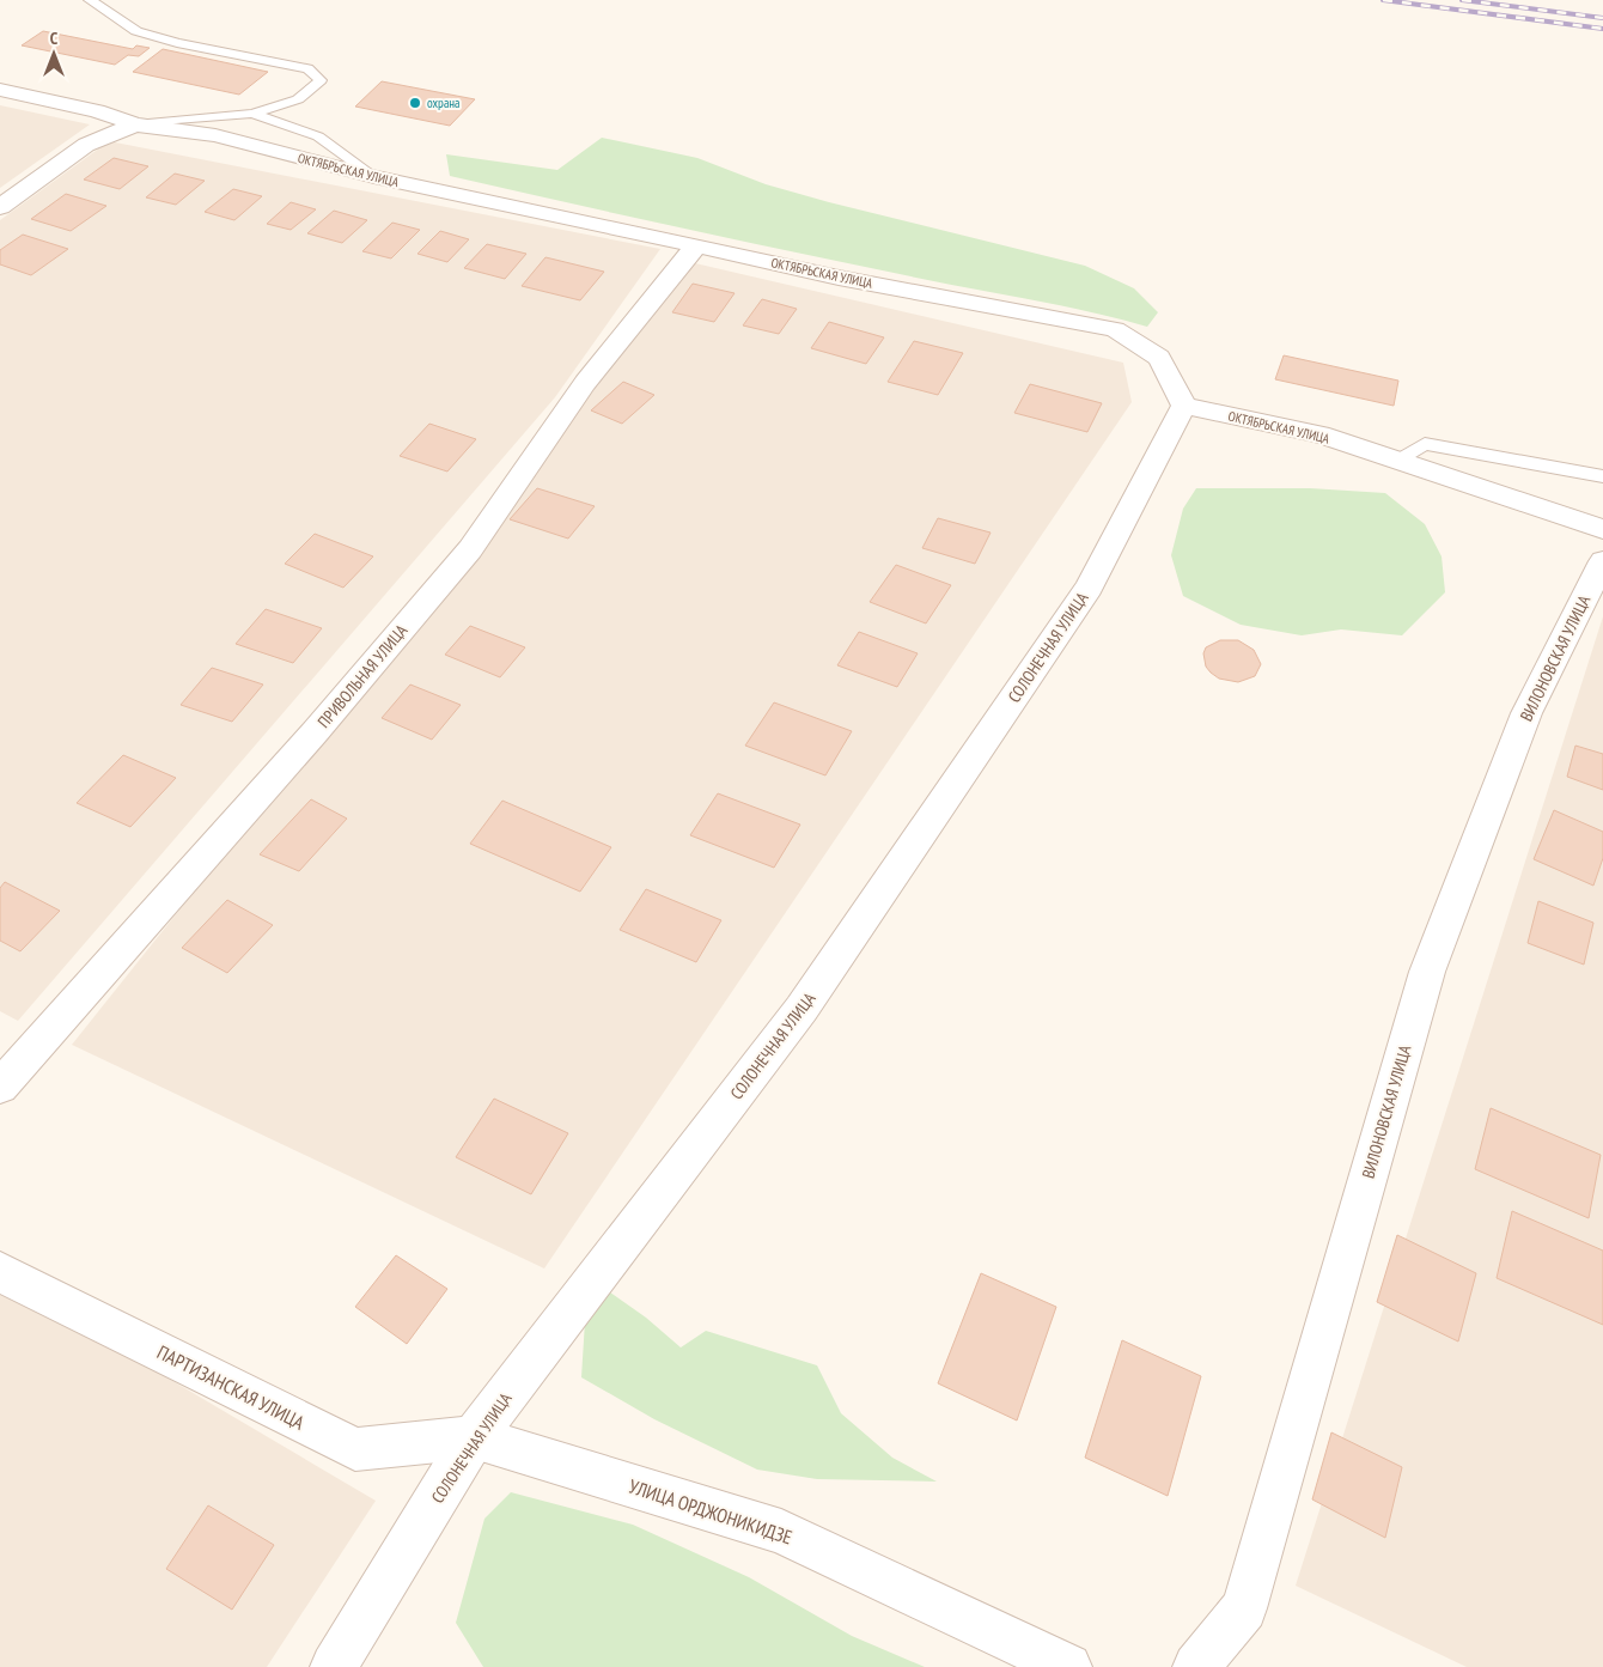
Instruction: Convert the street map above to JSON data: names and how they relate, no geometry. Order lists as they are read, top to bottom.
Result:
{
  "streets": {
    "street": [
      "ОКТЯБРЬСКАЯ УЛИЦА",
      "СОЛОНЕЧНАЯ УЛИЦА",
      "ВИЛОНОВСКАЯ УЛИЦА",
      "ПРИВОЛЬНАЯ УЛИЦА",
      "ПАРТИЗАНСКАЯ УЛИЦА",
      "УЛИЦА ОРДЖОНИКИДЗЕ"
    ]
  },
  "crossings": [
    ["ОКТЯБРЬСКАЯ УЛИЦА", "СОЛОНЕЧНАЯ УЛИЦА"],
    ["ОКТЯБРЬСКАЯ УЛИЦА", "ПРИВОЛЬНАЯ УЛИЦА"],
    ["СОЛОНЕЧНАЯ УЛИЦА", "ПАРТИЗАНСКАЯ УЛИЦА"],
    ["СОЛОНЕЧНАЯ УЛИЦА", "УЛИЦА ОРДЖОНИКИДЗЕ"],
    ["ПАРТИЗАНСКАЯ УЛИЦА", "УЛИЦА ОРДЖОНИКИДЗЕ"]
  ],
  "places": ["охрана"],
  "north": "top"
}
